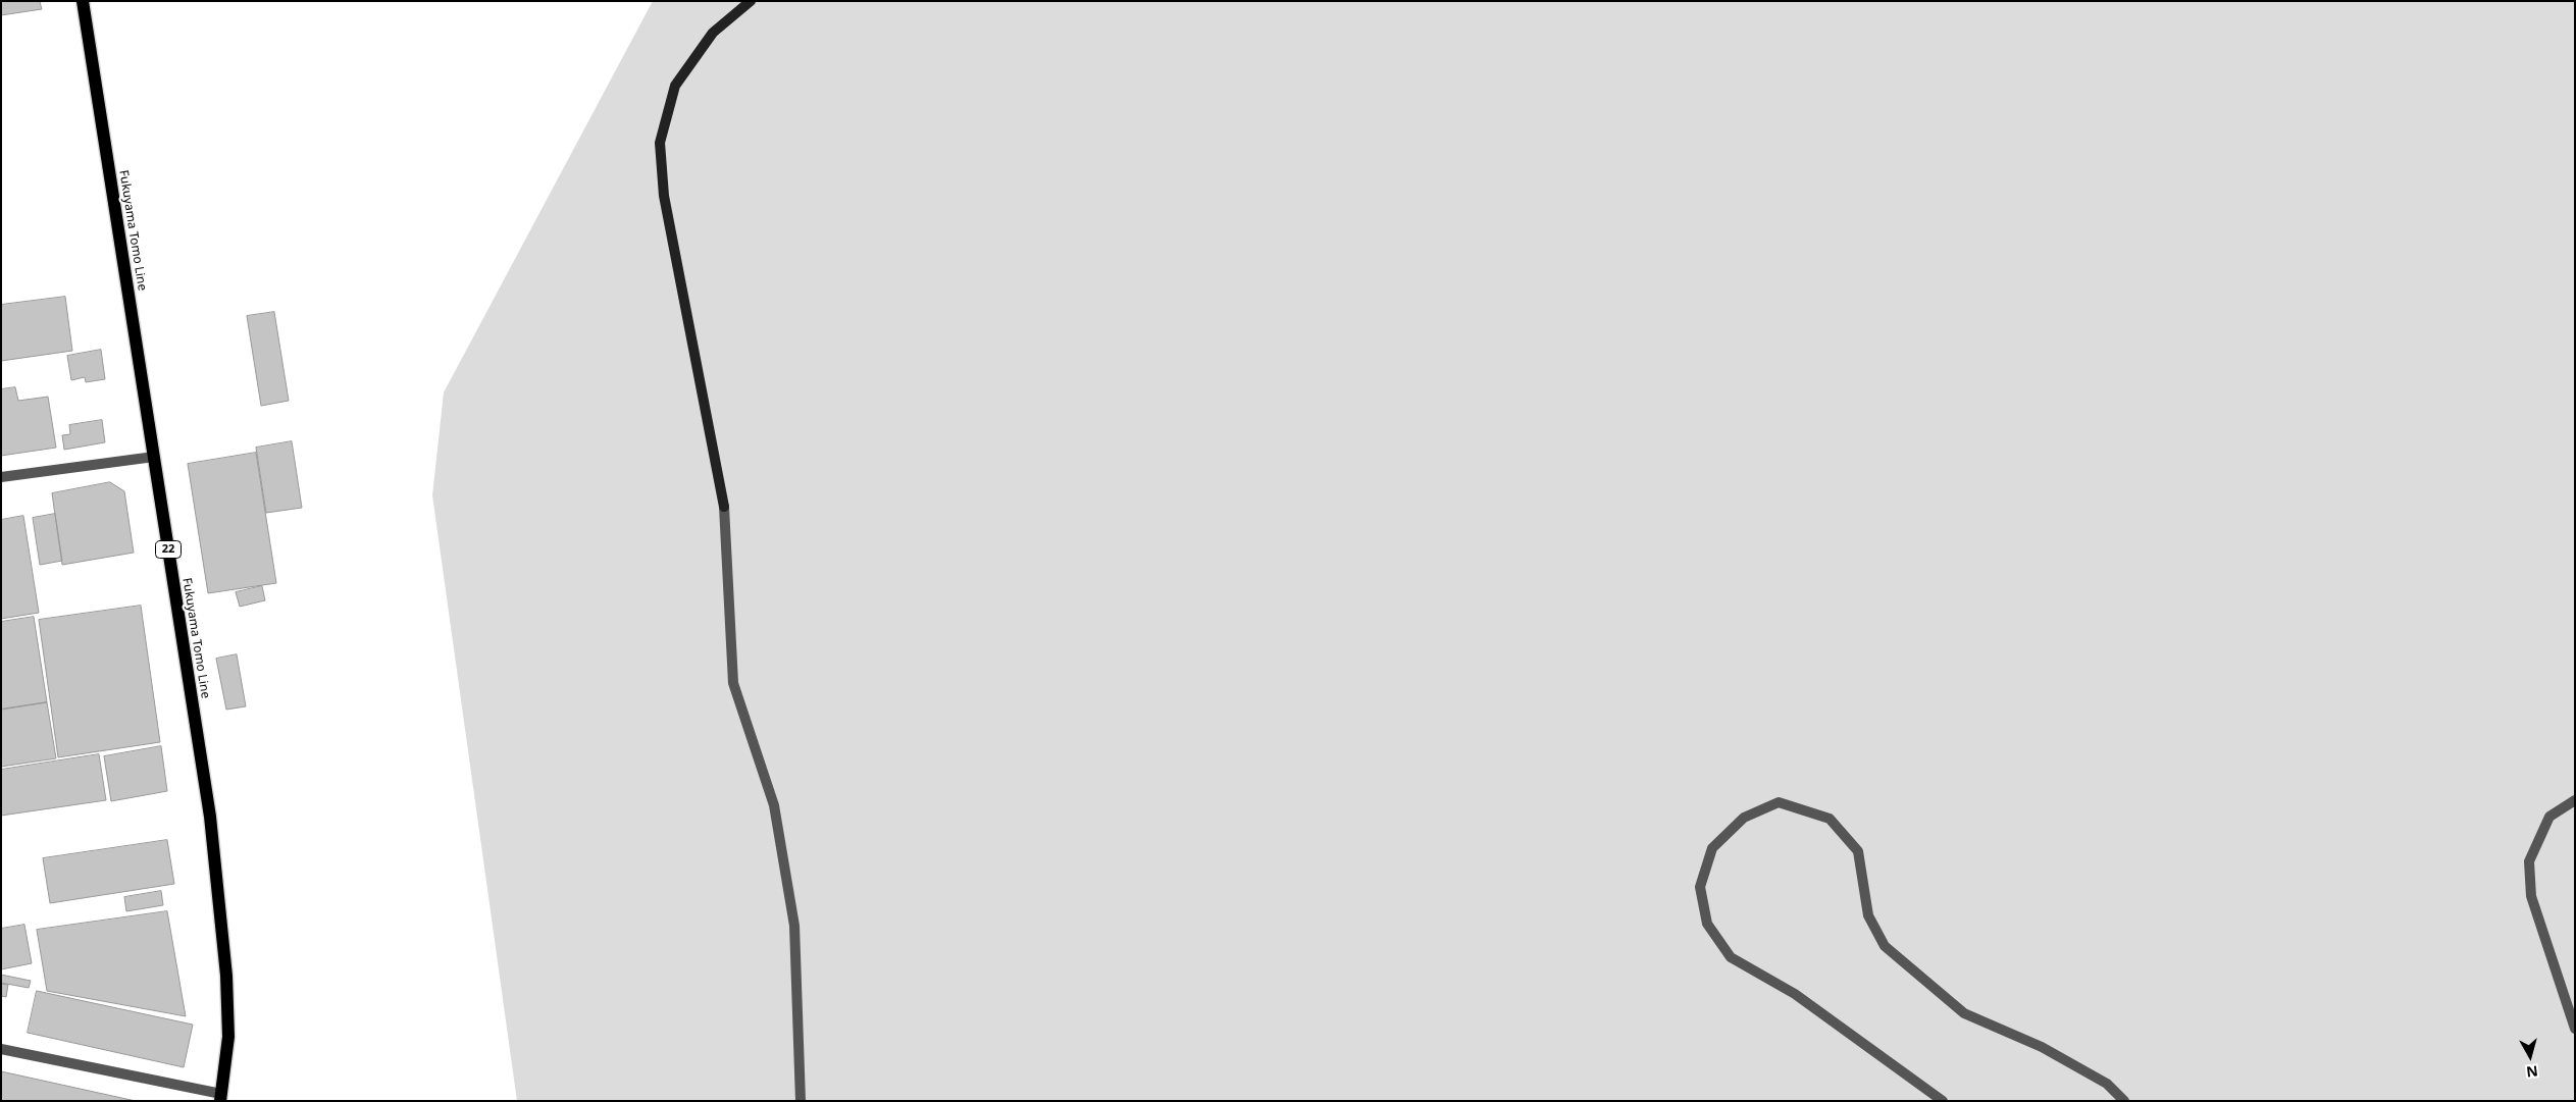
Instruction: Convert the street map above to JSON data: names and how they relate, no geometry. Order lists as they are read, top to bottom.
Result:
{
  "streets": {
    "main road": ["Fukuyama Tomo Line", "22"]
  },
  "north": "bottom"
}
